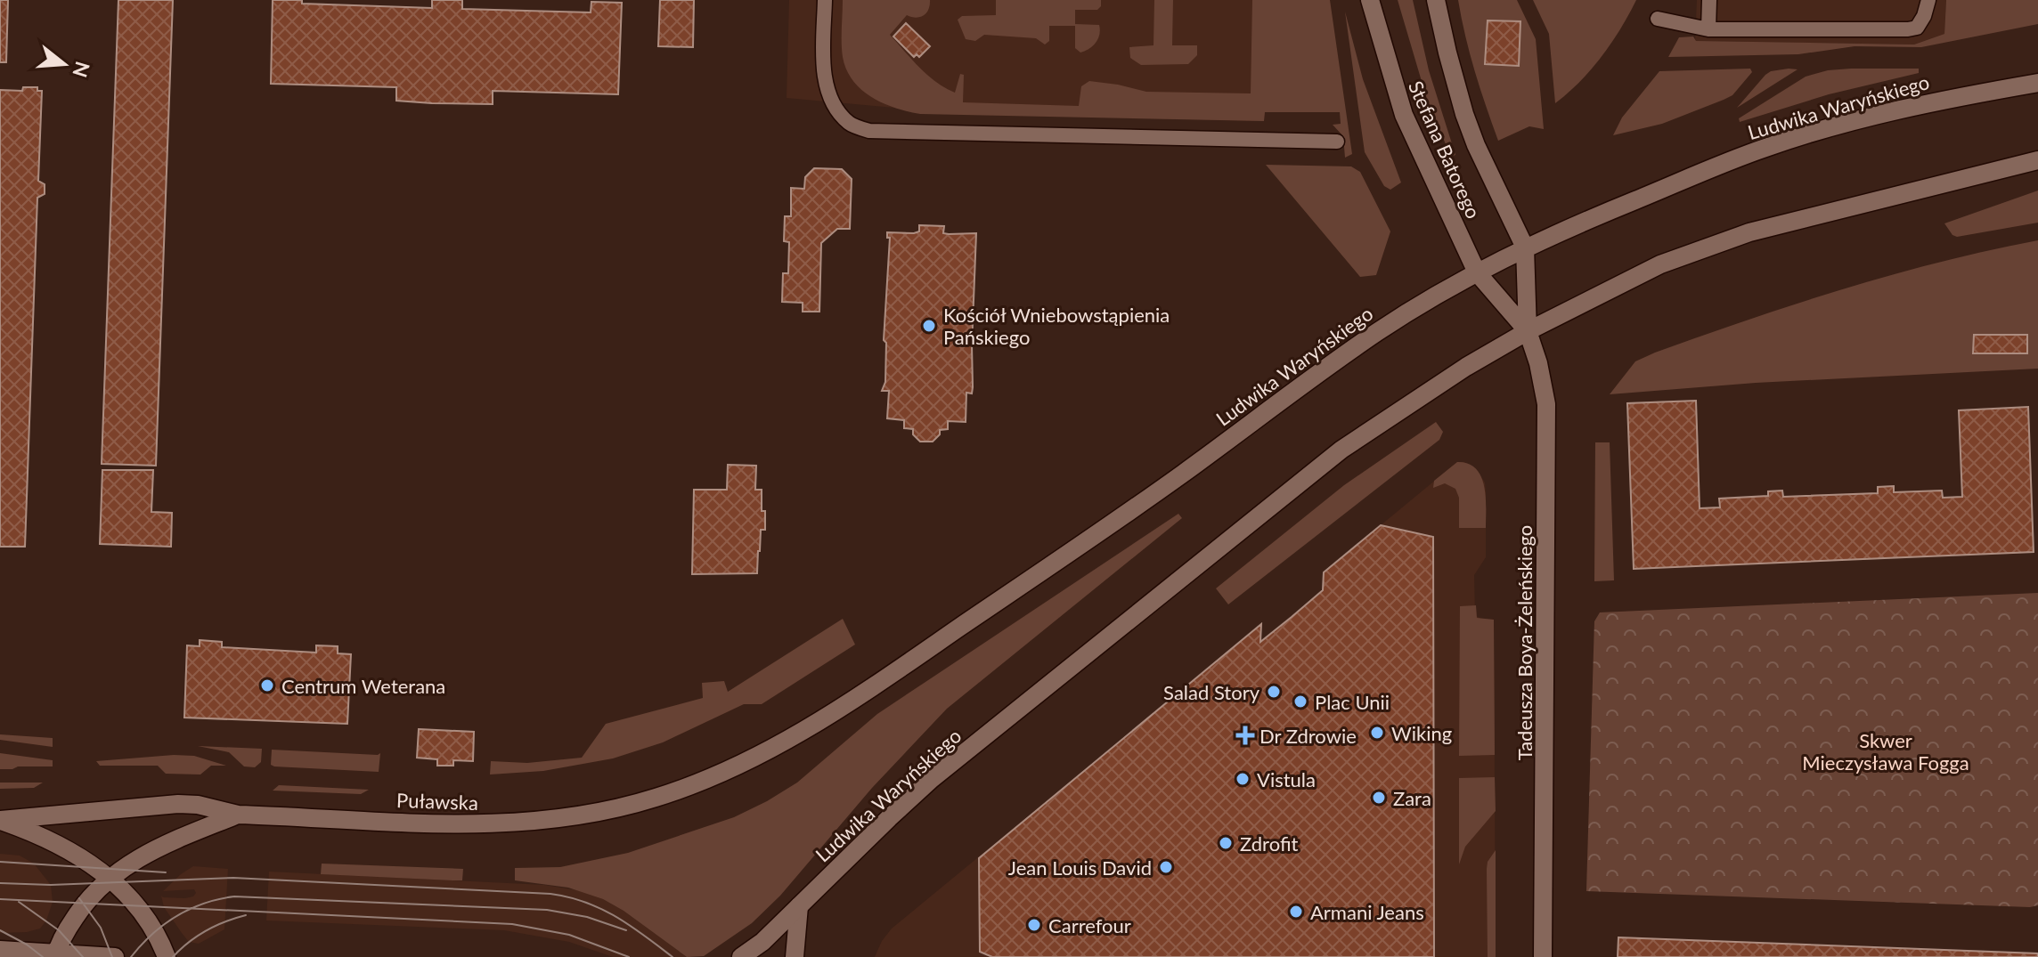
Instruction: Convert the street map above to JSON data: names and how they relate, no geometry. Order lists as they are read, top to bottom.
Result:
{
  "streets": {
    "main road": [
      "Ludwika Waryńskiego",
      "Stefana Batorego",
      "Tadeusza Boya-Żeleńskiego",
      "Puławska"
    ]
  },
  "crossings": [
    ["Ludwika Waryńskiego", "Stefana Batorego"],
    ["Ludwika Waryńskiego", "Tadeusza Boya-Żeleńskiego"],
    ["Ludwika Waryńskiego", "Puławska"],
    ["Stefana Batorego", "Tadeusza Boya-Żeleńskiego"]
  ],
  "parks": ["Skwer Mieczysława Fogga"],
  "places": {
    "other": [
      "Kościół Wniebowstąpienia Pańskiego",
      "Centrum Weterana",
      "Salad Story",
      "Plac Unii",
      "Wiking",
      "Vistula",
      "Zara",
      "Zdrofit",
      "Jean Louis David",
      "Armani Jeans",
      "Carrefour"
    ],
    "health": ["Dr Zdrowie"]
  },
  "north": "right"
}
